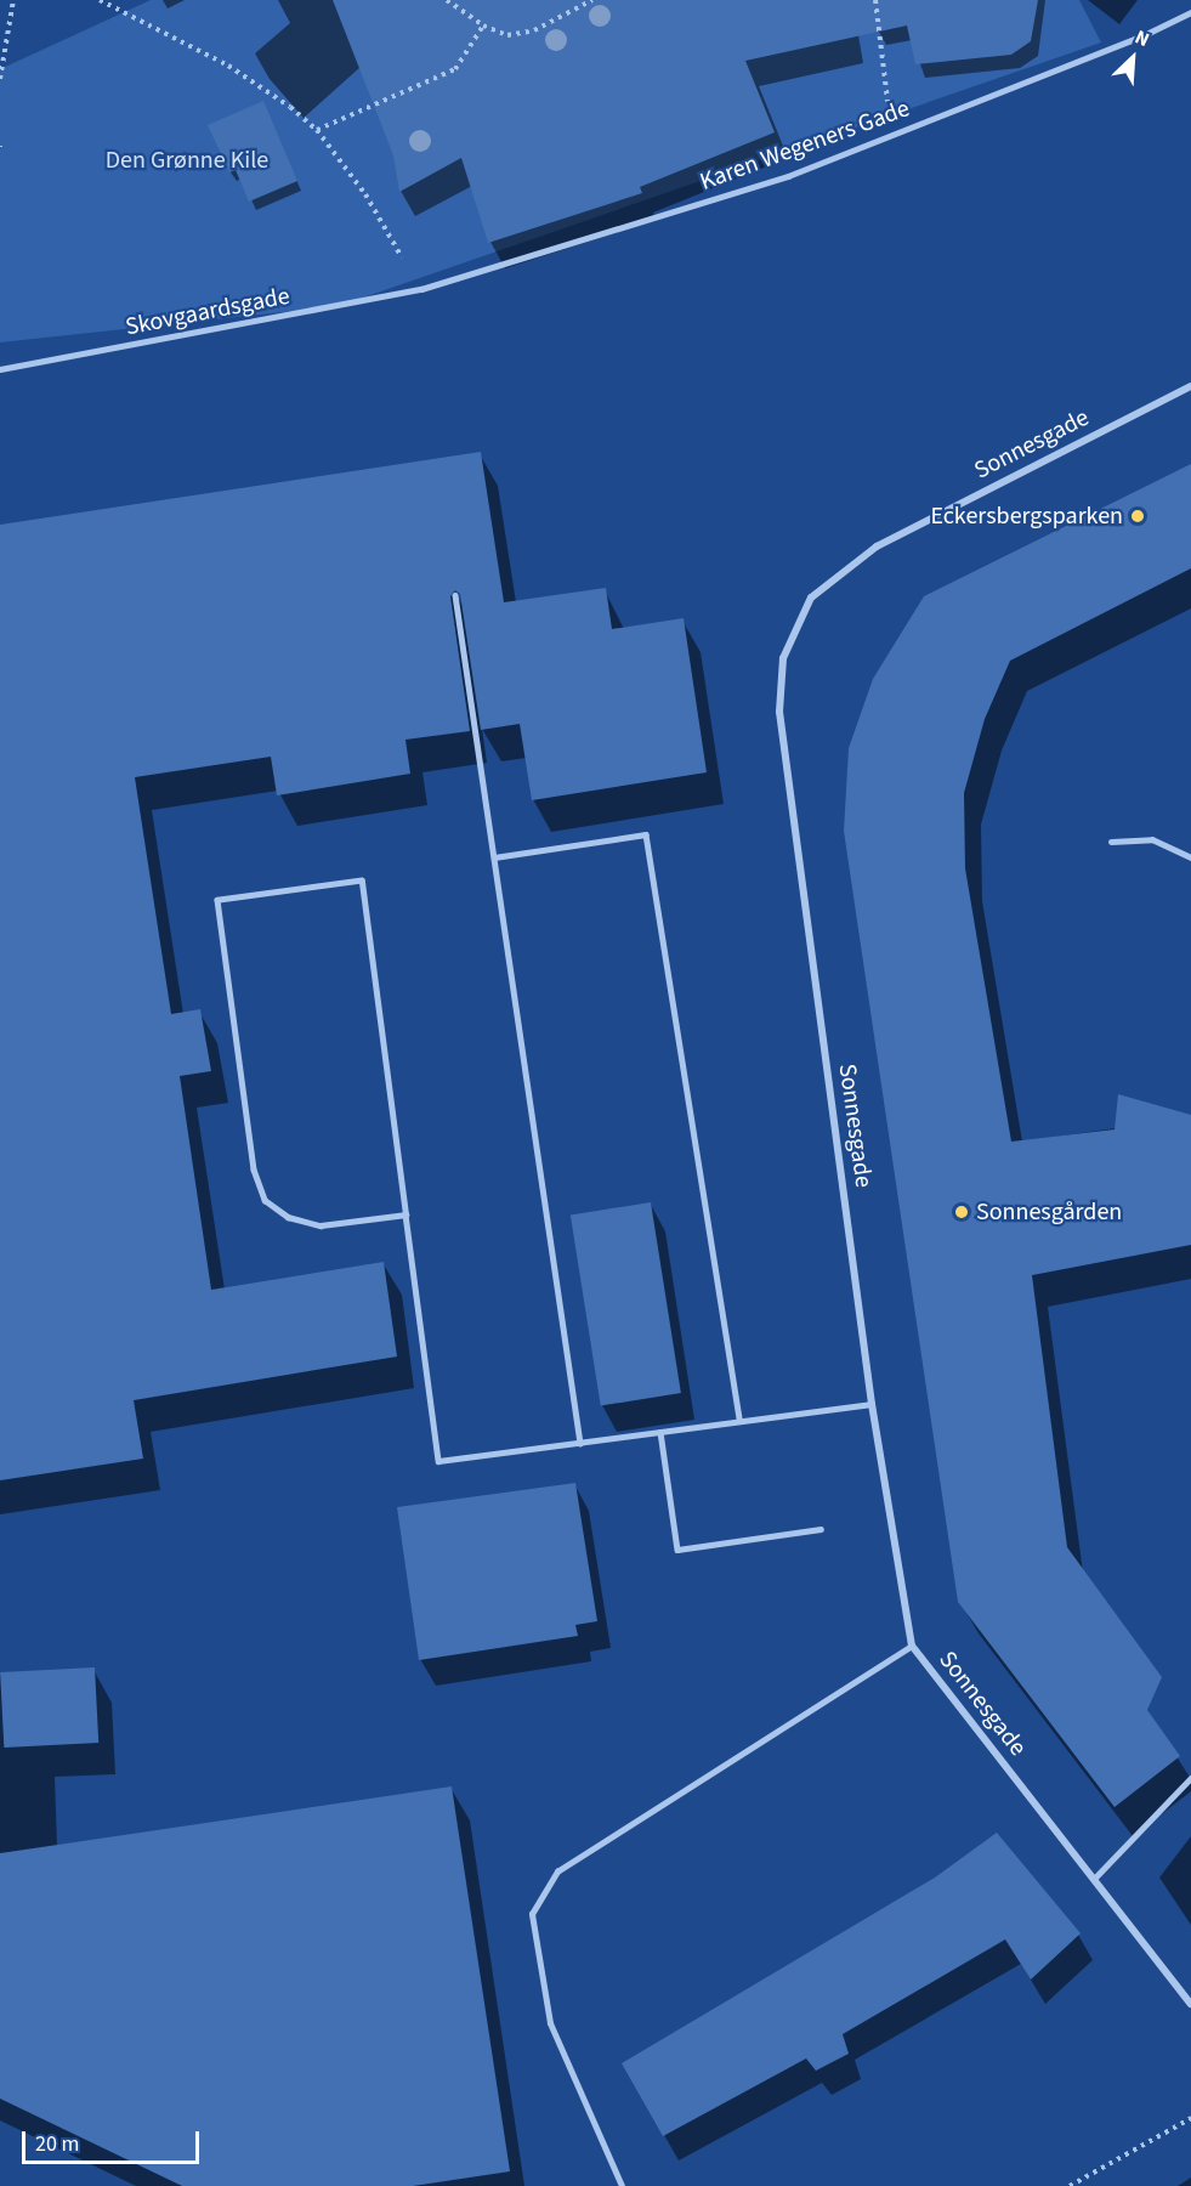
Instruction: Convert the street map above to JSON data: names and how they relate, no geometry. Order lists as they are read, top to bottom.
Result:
{
  "streets": {
    "street": ["Sonnesgade"],
    "lane": ["Karen Wegeners Gade", "Skovgaardsgade"]
  },
  "crossings": [
    ["Karen Wegeners Gade", "Skovgaardsgade"]
  ],
  "parks": ["Den Grønne Kile"],
  "places": ["Eckersbergsparken", "Sonnesgården"],
  "scale_bar": "20 m",
  "north": "top right"
}
